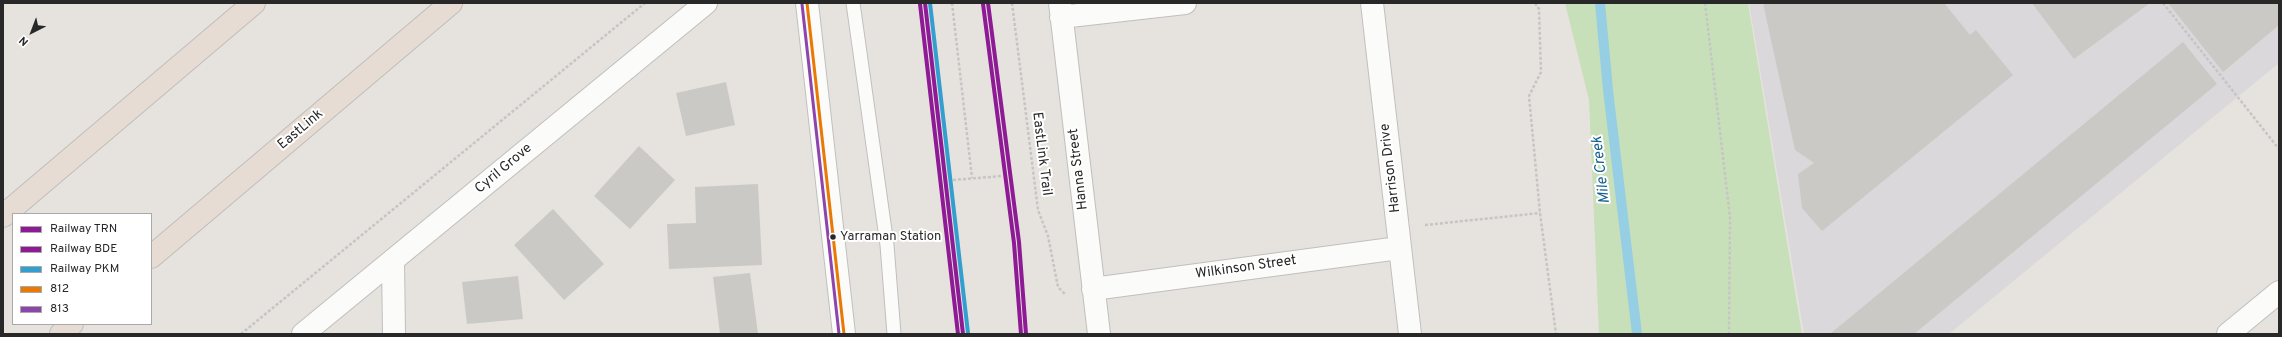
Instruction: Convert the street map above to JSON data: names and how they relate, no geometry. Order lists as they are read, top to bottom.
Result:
{
  "streets": {
    "highway": ["EastLink"],
    "street": [
      "Harrison Drive",
      "Cyril Grove",
      "Hanna Street",
      "Wilkinson Street"
    ],
    "path": ["EastLink Trail"]
  },
  "crossings": [
    ["Harrison Drive", "Wilkinson Street"],
    ["Hanna Street", "Wilkinson Street"]
  ],
  "water": ["Mile Creek"],
  "places": ["Yarraman Station"],
  "lines": [
    "rail line TRN",
    "rail line PKM",
    "transit line 812",
    "rail line BDE",
    "transit line 813"
  ],
  "legend": [
    "Railway TRN",
    "Railway BDE",
    "Railway PKM",
    "812",
    "813"
  ],
  "north": "bottom left"
}
